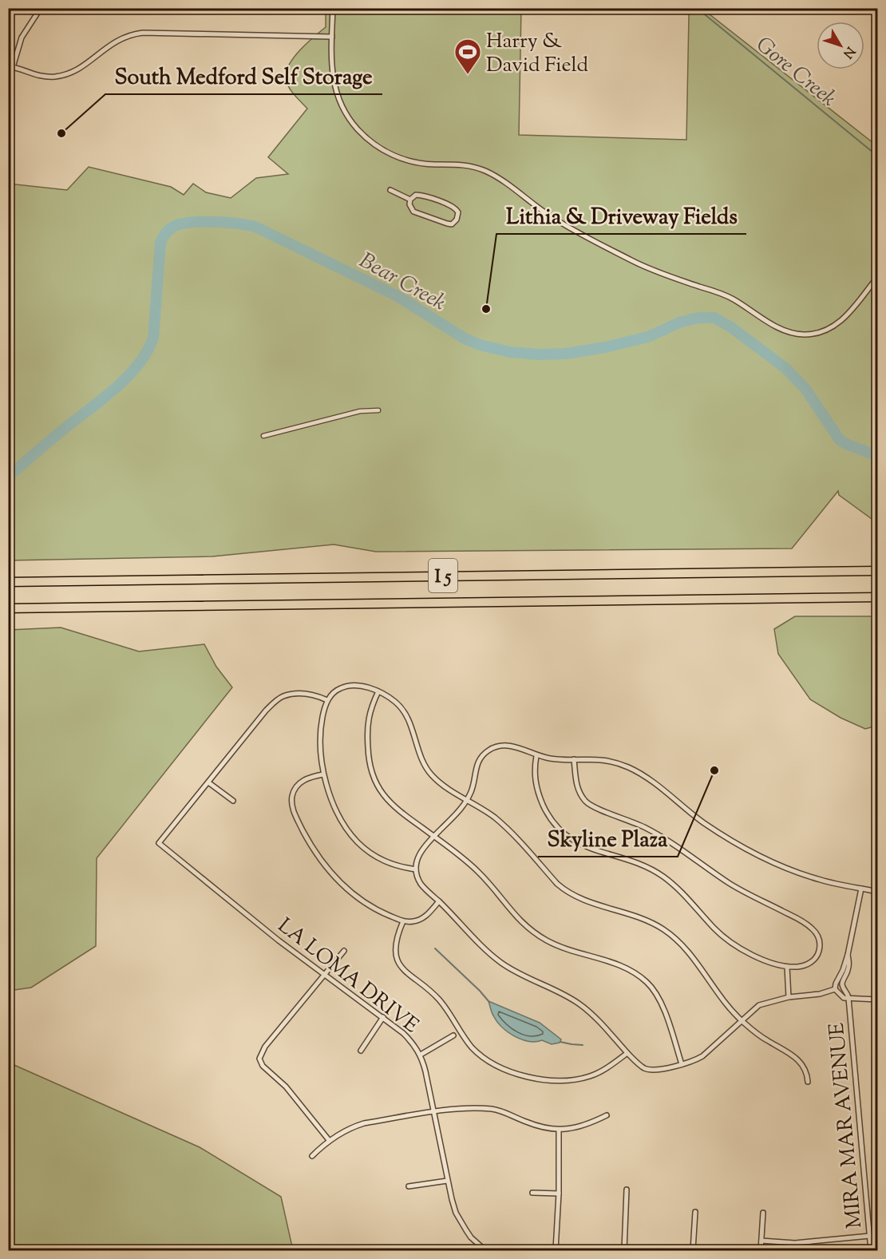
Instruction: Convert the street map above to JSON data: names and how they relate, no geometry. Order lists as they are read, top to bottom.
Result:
{
  "streets": {
    "highway": ["I 5"],
    "street": ["LA LOMA DRIVE", "MIRA MAR AVENUE"]
  },
  "water": ["Gore Creek", "Bear Creek"],
  "places": {
    "sports": ["Harry & David Field"],
    "other": ["South Medford Self Storage", "Lithia & Driveway Fields", "Skyline Plaza"]
  },
  "north": "bottom right"
}
